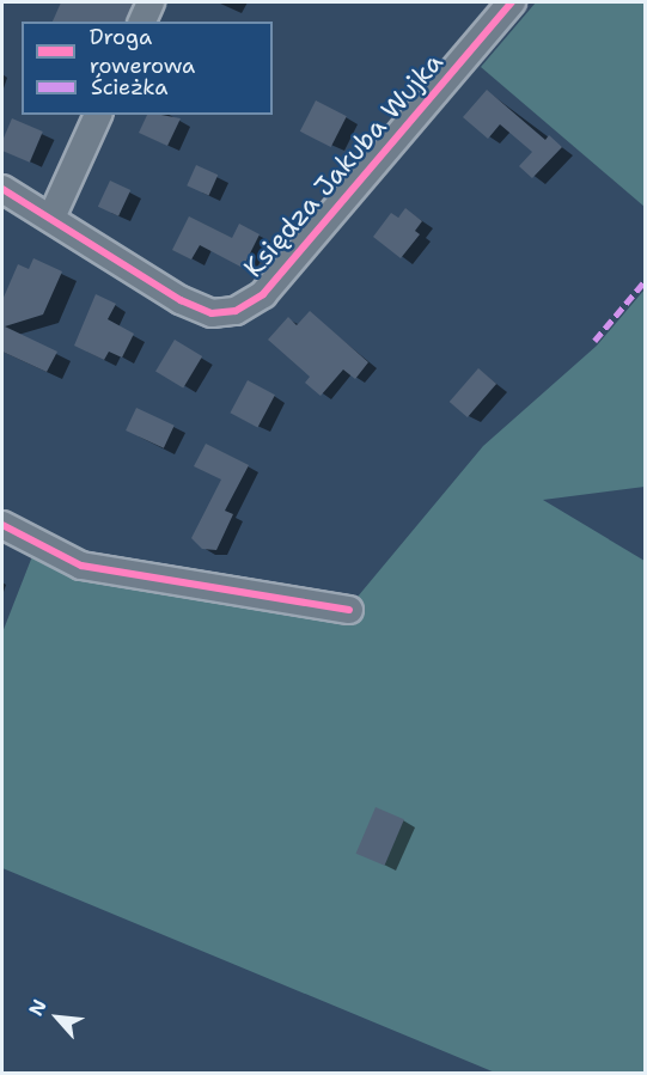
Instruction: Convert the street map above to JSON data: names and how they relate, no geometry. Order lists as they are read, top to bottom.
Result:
{
  "streets": {
    "street": ["Księdza Jakuba Wujka"]
  },
  "legend": ["Droga rowerowa", "Ścieżka"],
  "north": "top left"
}
